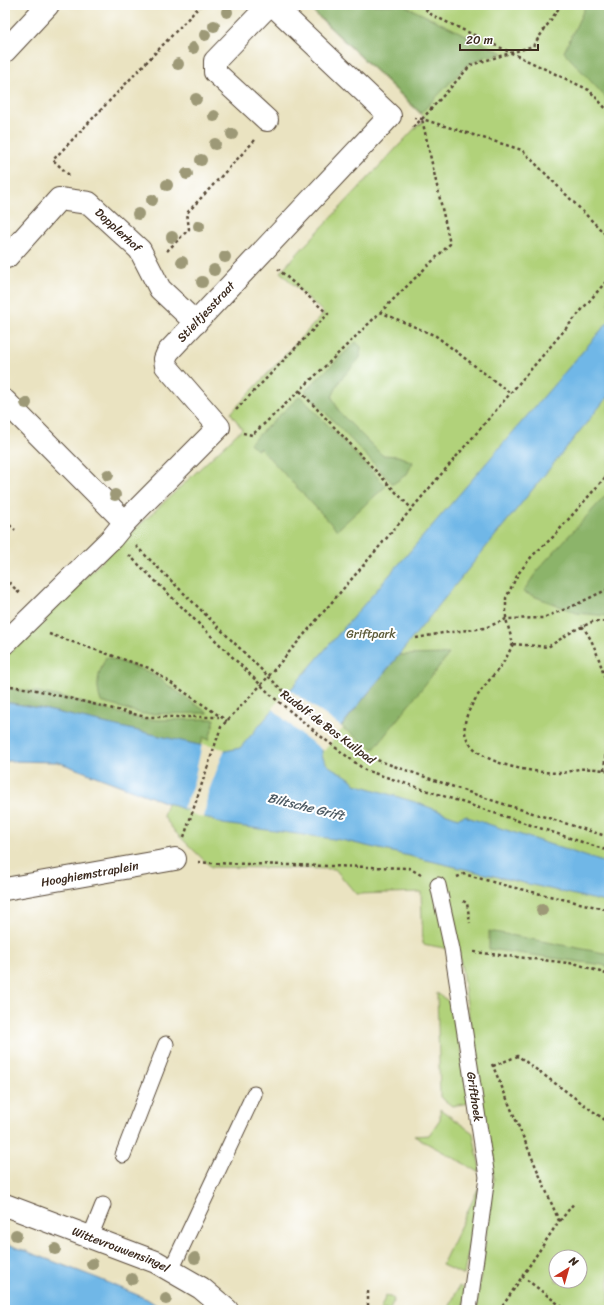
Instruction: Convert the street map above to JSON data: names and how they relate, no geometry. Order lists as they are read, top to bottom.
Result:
{
  "streets": {
    "street": [
      "Dopplerhof",
      "Stieltjesstraat",
      "Hooghiemstraplein",
      "Wittevrouwensingel"
    ],
    "lane": ["Grifthoek"],
    "path": ["Rudolf de Bos Kuilpad"]
  },
  "crossings": [
    ["Dopplerhof", "Stieltjesstraat"]
  ],
  "water": ["Biltsche Grift"],
  "parks": ["Griftpark"],
  "scale_bar": "20 m",
  "north": "top right"
}
